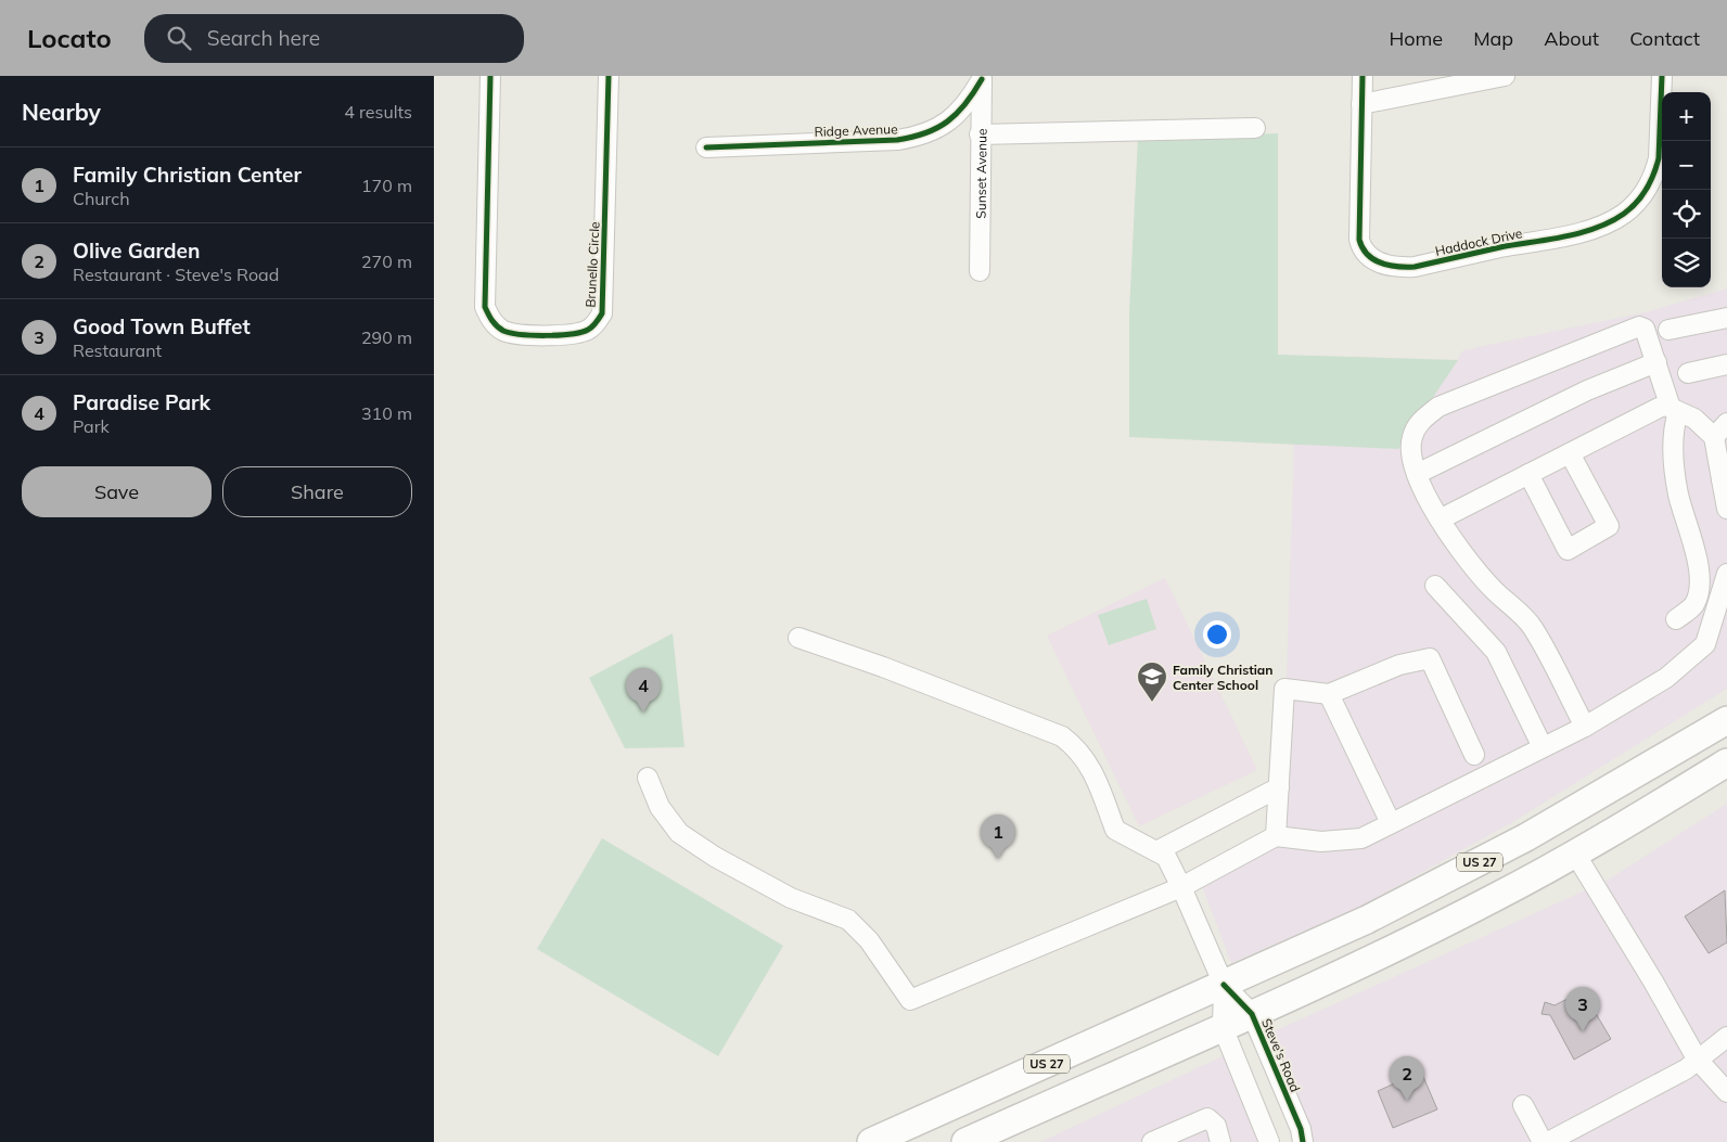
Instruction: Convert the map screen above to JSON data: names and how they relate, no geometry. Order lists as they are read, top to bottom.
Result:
{
  "streets": {
    "highway": ["US 27"],
    "street": [
      "Ridge Avenue",
      "Sunset Avenue",
      "Haddock Drive",
      "Brunello Circle",
      "Steve's Road"
    ]
  },
  "crossings": [
    ["Ridge Avenue", "Sunset Avenue"],
    ["US 27", "Steve's Road"]
  ],
  "places": {
    "school or university": ["Family Christian Center School"]
  },
  "page": {
    "header": "Locato",
    "search": "Search here",
    "nav": [
      "Home",
      "Map",
      "About",
      "Contact"
    ],
    "heading": ["Nearby", "4 results"],
    "map_buttons": ["+", "−"],
    "list": [
      {
        "mark": "1",
        "name": "Family Christian Center",
        "note": "Church",
        "value": "170 m"
      },
      {
        "mark": "2",
        "name": "Olive Garden",
        "note": "Restaurant · Steve's Road",
        "value": "270 m"
      },
      {
        "mark": "3",
        "name": "Good Town Buffet",
        "note": "Restaurant",
        "value": "290 m"
      },
      {
        "mark": "4",
        "name": "Paradise Park",
        "note": "Park",
        "value": "310 m"
      }
    ],
    "buttons": ["Save", "Share"],
    "pins": [
      "4",
      "1",
      "3",
      "2"
    ]
  }
}
